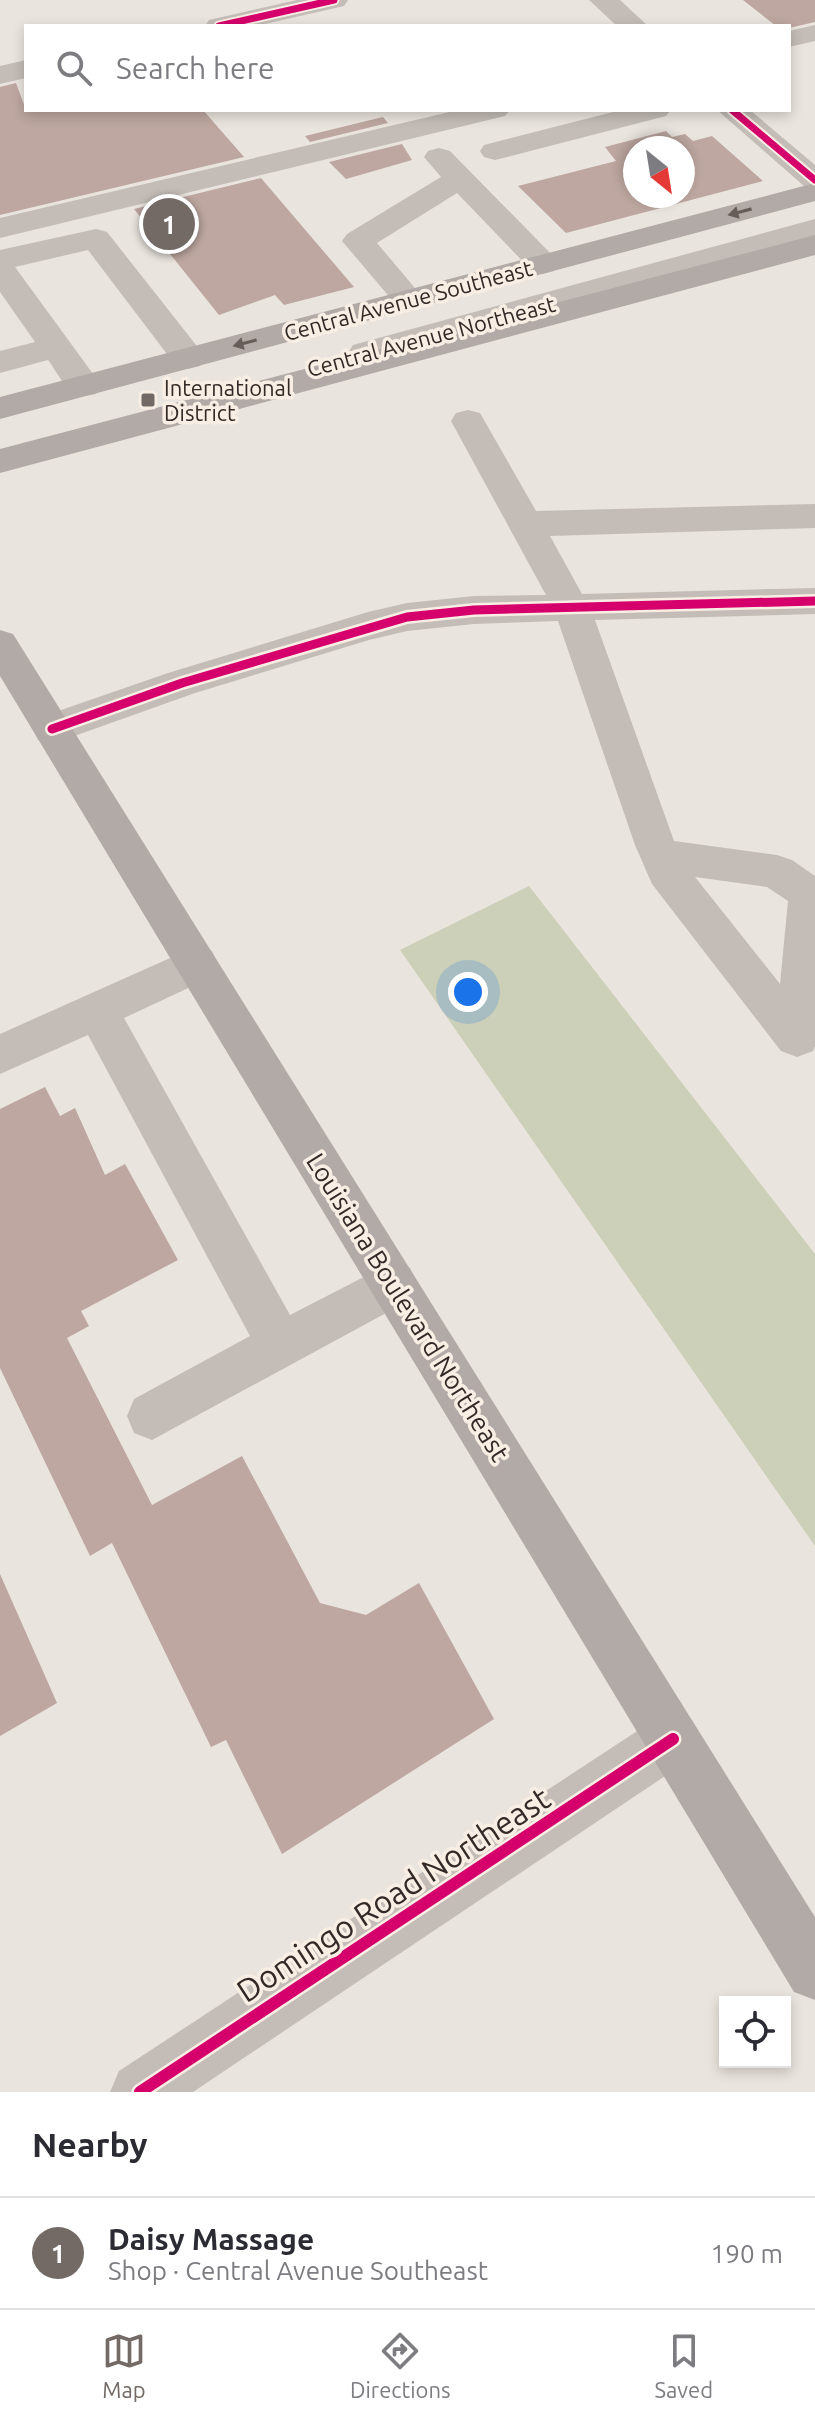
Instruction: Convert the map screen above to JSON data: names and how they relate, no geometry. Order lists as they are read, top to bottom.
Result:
{
  "streets": {
    "main road": ["Central Avenue Southeast", "Central Avenue Northeast", "Louisiana Boulevard Northeast"],
    "street": ["Domingo Road Northeast"]
  },
  "crossings": [
    ["Louisiana Boulevard Northeast", "Domingo Road Northeast"]
  ],
  "one_way": ["Central Avenue Southeast"],
  "places": {
    "transit": ["International District"]
  },
  "north": "bottom right",
  "page": {
    "search": "Search here",
    "pins": "1",
    "heading": "Nearby",
    "list": [
      {
        "mark": "1",
        "name": "Daisy Massage",
        "note": "Shop · Central Avenue Southeast",
        "value": "190 m"
      }
    ],
    "nav": ["Map", "Directions", "Saved"]
  }
}
